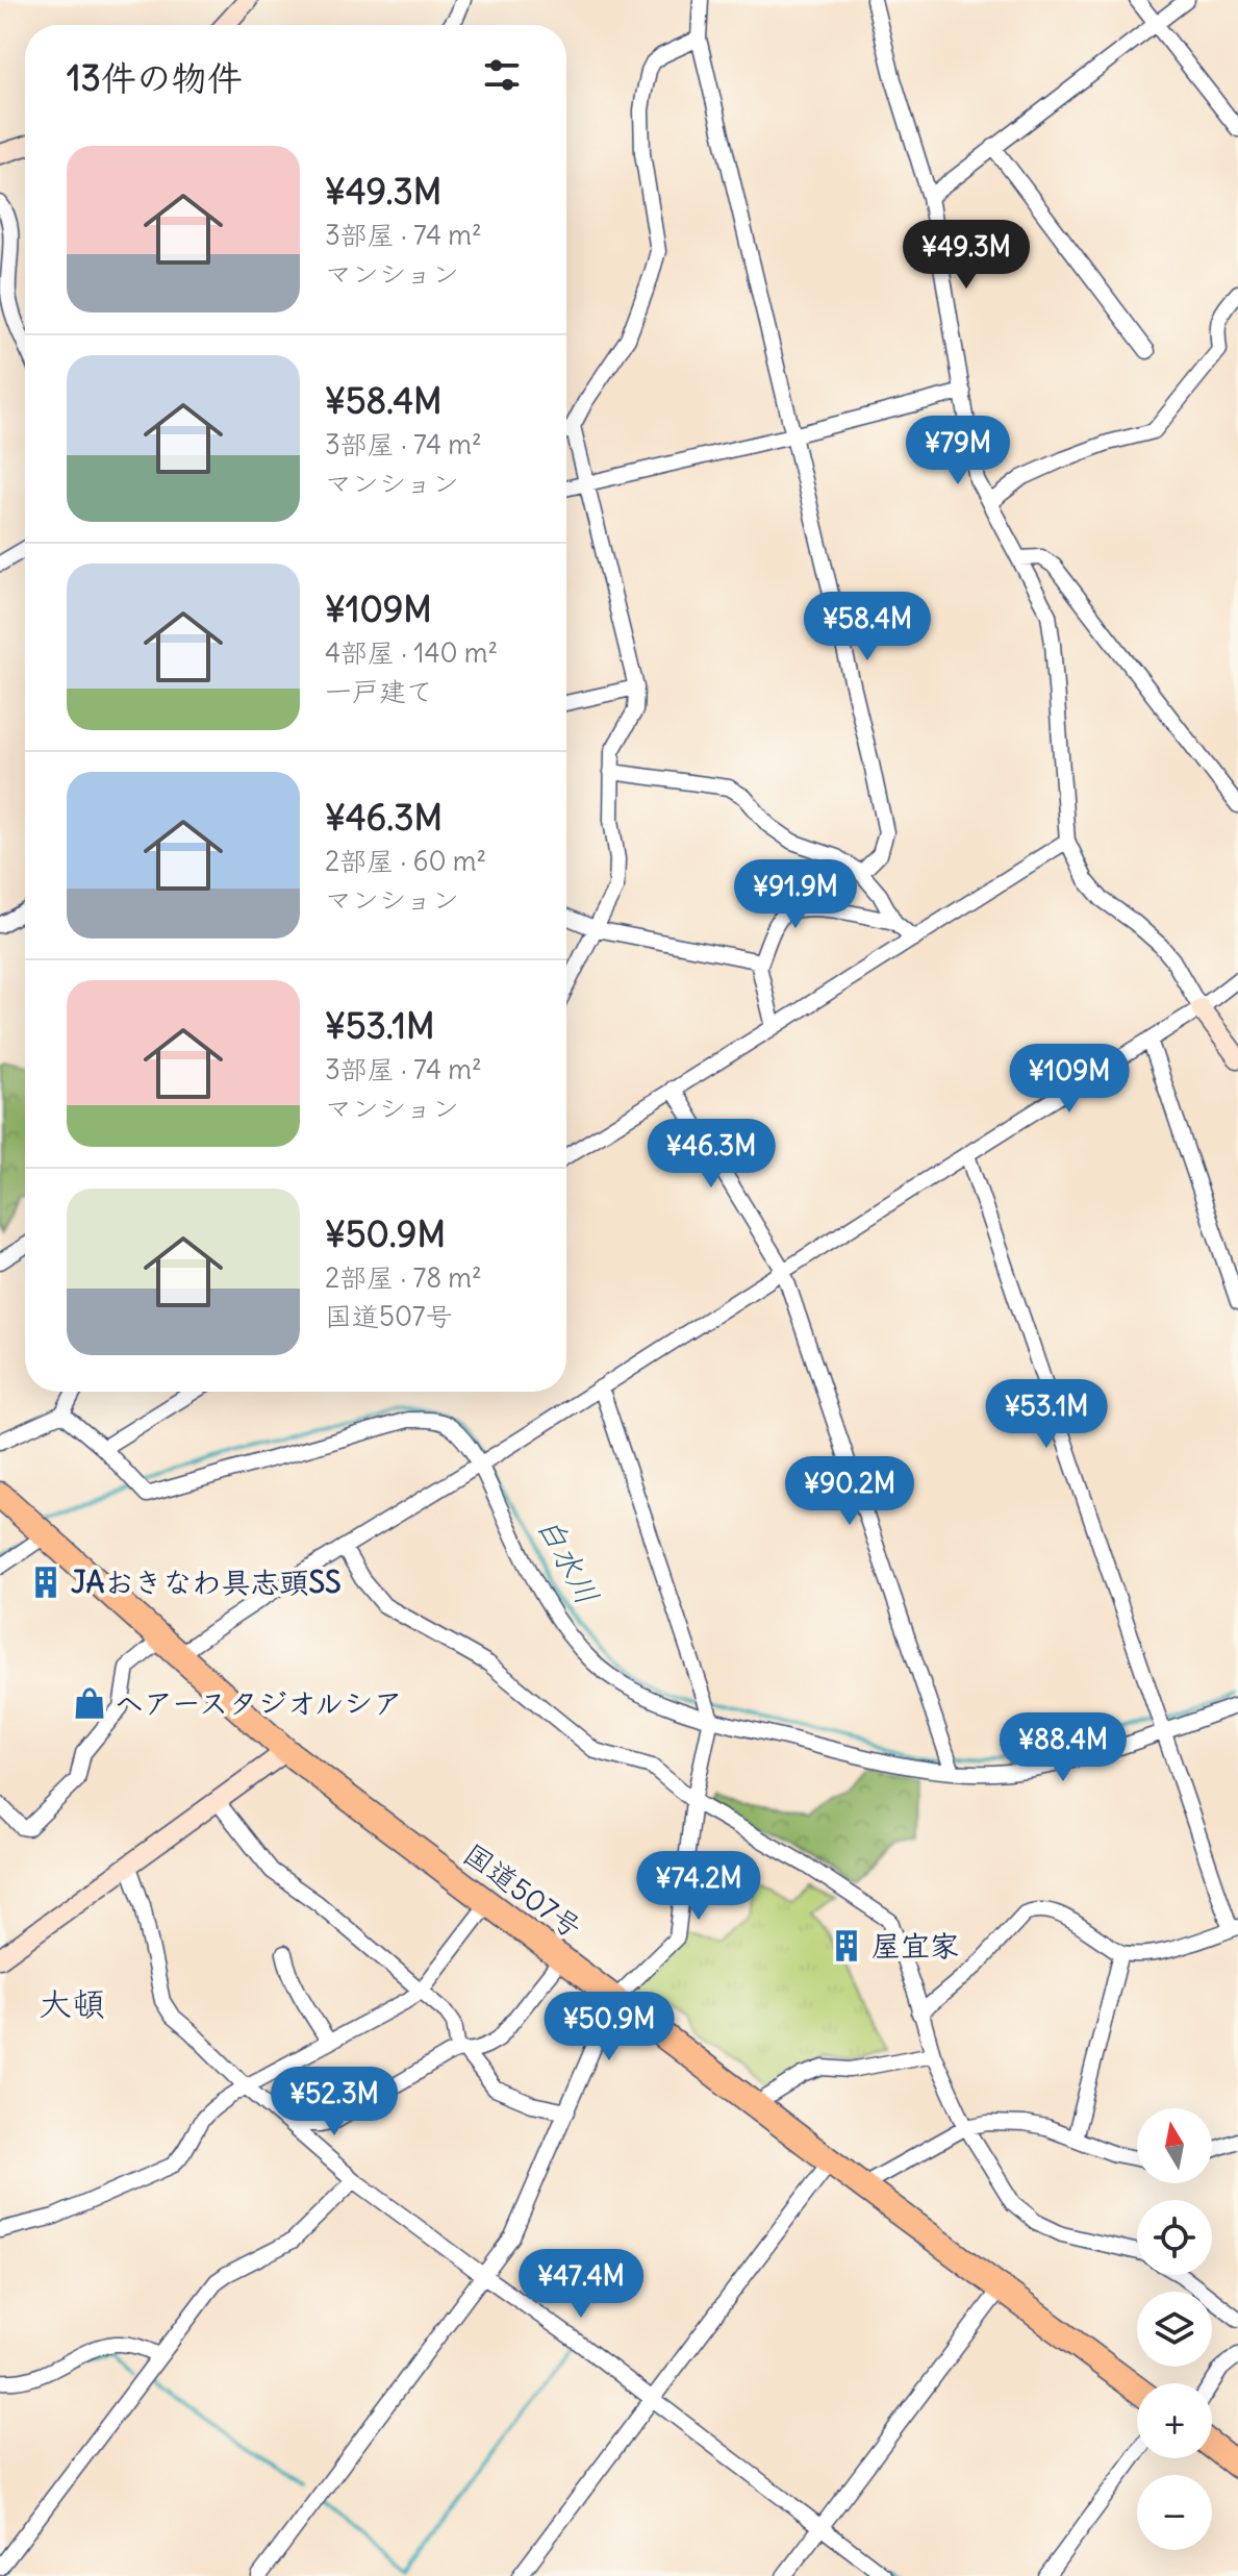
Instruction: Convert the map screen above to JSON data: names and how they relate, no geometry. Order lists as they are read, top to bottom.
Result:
{
  "streets": {
    "highway": ["国道507号"]
  },
  "districts": ["大頓"],
  "water": ["白水川"],
  "places": {
    "building": ["JAおきなわ具志頭SS", "屋宜家"],
    "shop": ["ヘアースタジオルシア"]
  },
  "north": "top",
  "page": {
    "heading": "13件の物件",
    "list": [
      {
        "name": "¥49.3M",
        "note": "3部屋 · 74 m² · マンション"
      },
      {
        "name": "¥58.4M",
        "note": "3部屋 · 74 m² · マンション"
      },
      {
        "name": "¥109M",
        "note": "4部屋 · 140 m² · 一戸建て"
      },
      {
        "name": "¥46.3M",
        "note": "2部屋 · 60 m² · マンション"
      },
      {
        "name": "¥53.1M",
        "note": "3部屋 · 74 m² · マンション"
      },
      {
        "name": "¥50.9M",
        "note": "2部屋 · 78 m² · 国道507号"
      }
    ],
    "price": [
      "¥49.3M",
      "¥79M",
      "¥58.4M",
      "¥91.9M",
      "¥109M",
      "¥46.3M",
      "¥53.1M",
      "¥90.2M",
      "¥88.4M",
      "¥74.2M",
      "¥50.9M",
      "¥52.3M",
      "¥47.4M"
    ],
    "map_buttons": ["+", "−"]
  }
}
